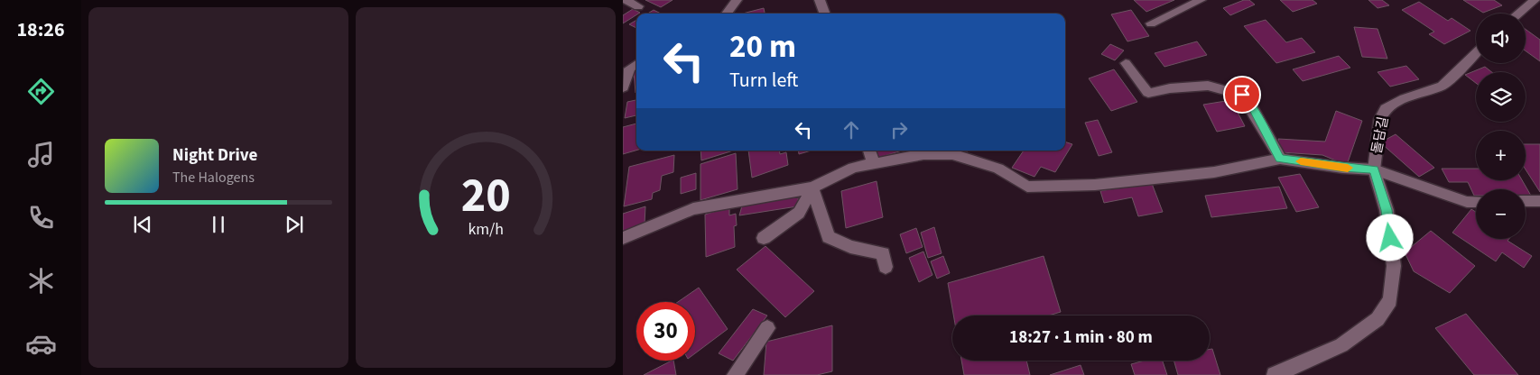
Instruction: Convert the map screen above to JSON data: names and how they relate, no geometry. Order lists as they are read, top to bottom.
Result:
{
  "streets": {
    "street": ["돌담길"]
  },
  "page": {
    "tabs": "18:26",
    "map_buttons": ["+", "−"],
    "turn": ["20 m", "Turn left"],
    "song": ["Night Drive", "The Halogens"],
    "limit": "30",
    "trip": "18:27 · 1 min · 80 m",
    "gauge": ["20", "km/h"]
  }
}
